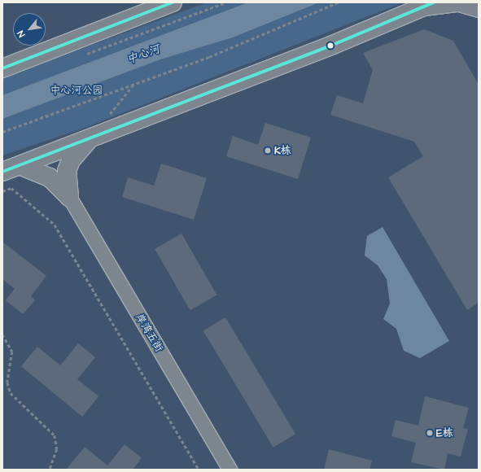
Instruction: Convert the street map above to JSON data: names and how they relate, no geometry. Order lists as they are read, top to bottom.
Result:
{
  "streets": {
    "street": ["岸湾五街"]
  },
  "water": ["中心河"],
  "parks": ["中心河公园"],
  "places": ["K栋", "E栋"],
  "north": "bottom left"
}
